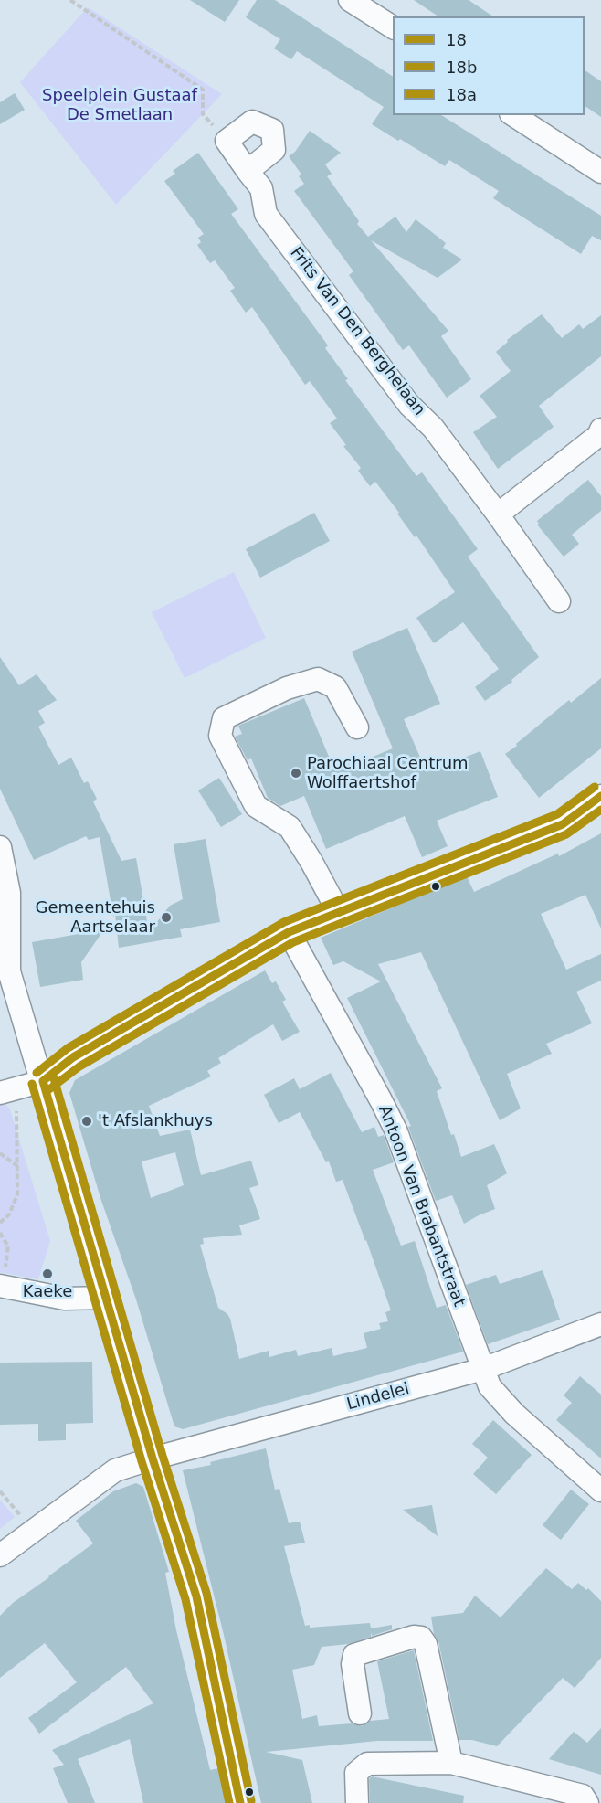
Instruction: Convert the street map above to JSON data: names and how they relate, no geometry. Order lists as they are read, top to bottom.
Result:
{
  "streets": {
    "street": ["Frits Van Den Berghelaan", "Antoon Van Brabantstraat", "Lindelei"]
  },
  "crossings": [
    ["Antoon Van Brabantstraat", "Lindelei"]
  ],
  "parks": ["Speelplein Gustaaf De Smetlaan"],
  "places": [
    "Parochiaal Centrum Wolffaertshof",
    "Gemeentehuis Aartselaar",
    "'t Afslankhuys",
    "Kaeke"
  ],
  "lines": ["transit line 18a", "transit line 18", "transit line 18b"],
  "legend": ["18", "18b", "18a"]
}
